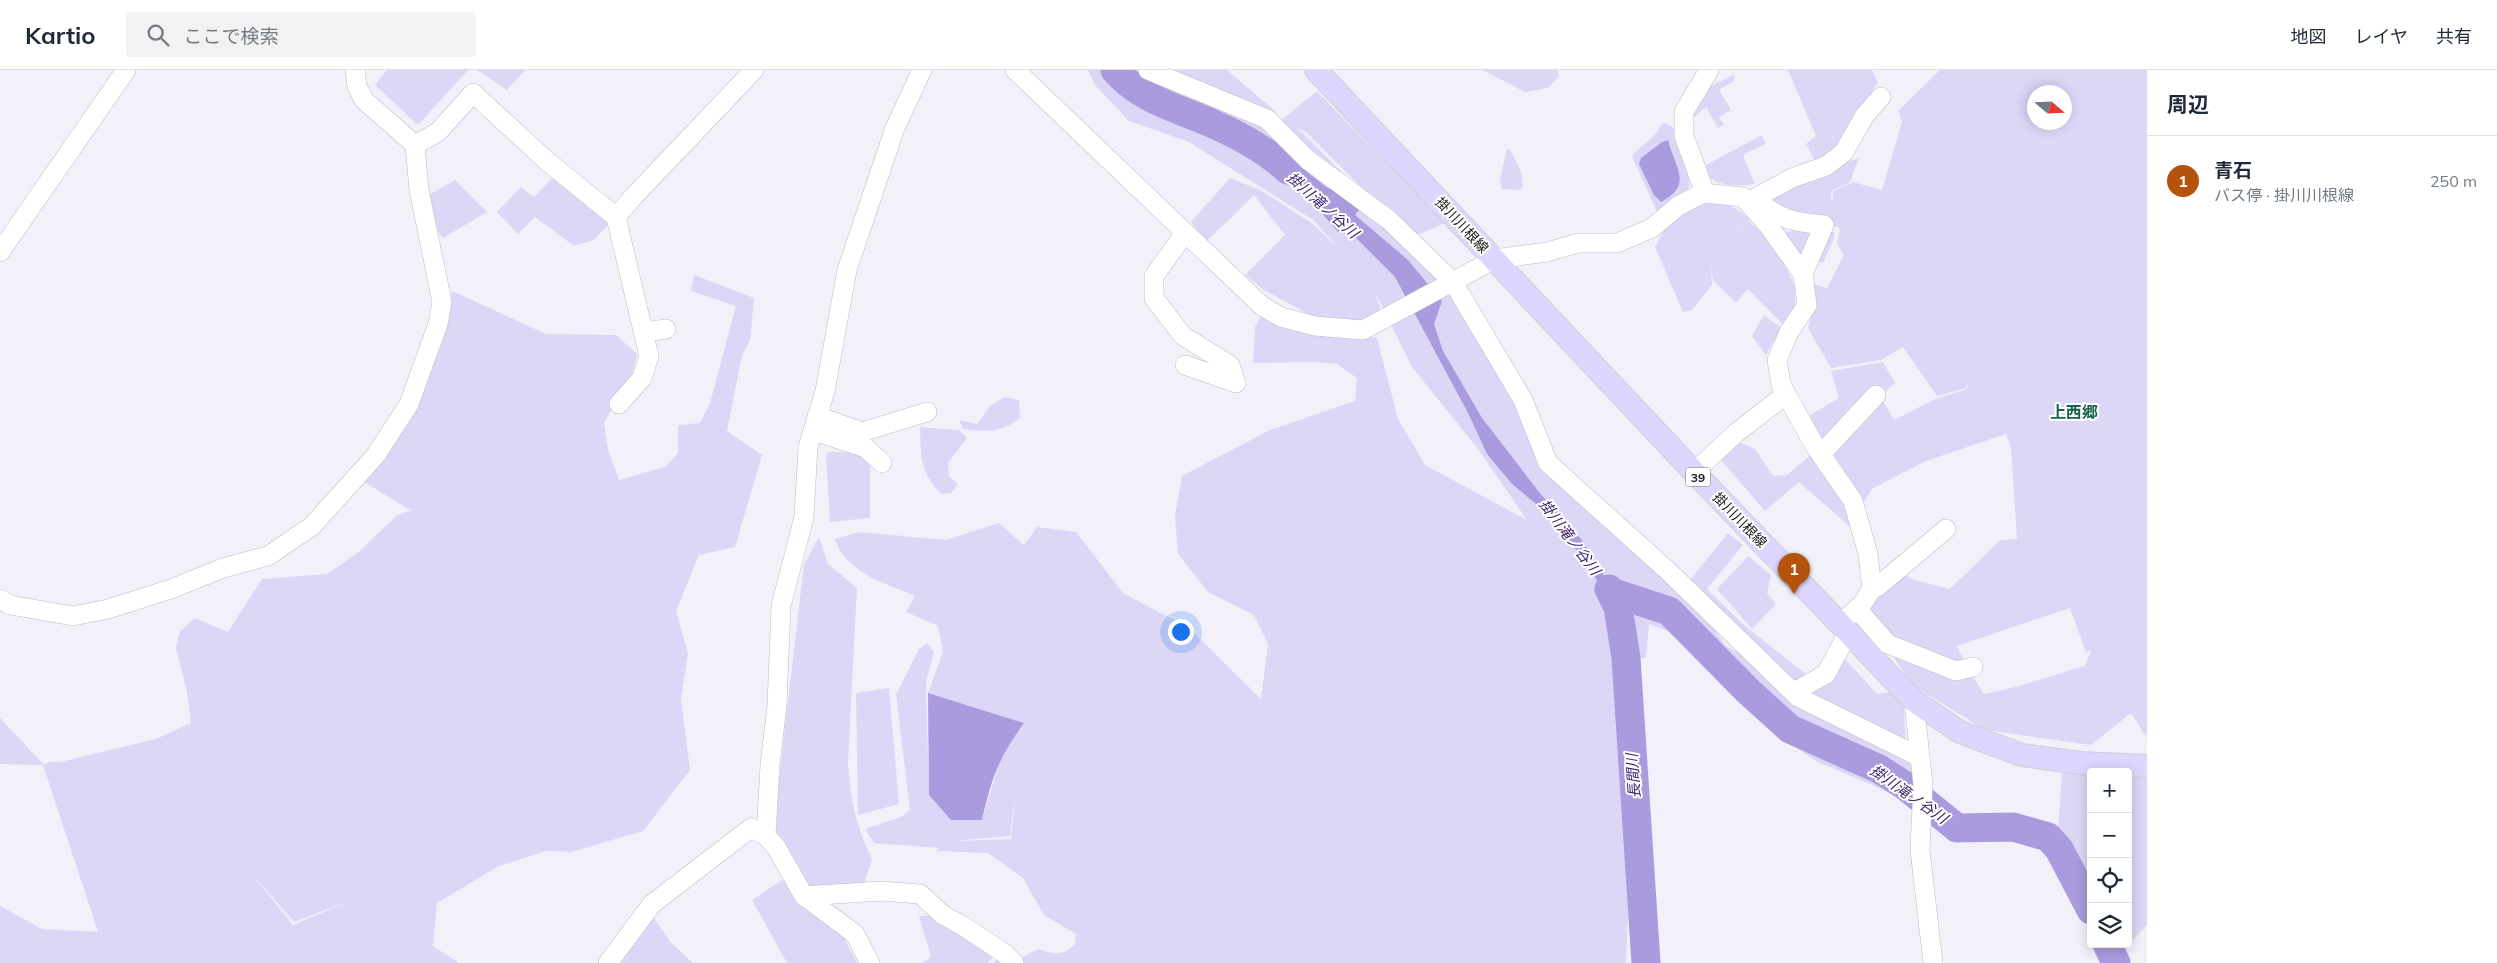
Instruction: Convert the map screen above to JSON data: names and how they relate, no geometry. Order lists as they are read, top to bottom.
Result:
{
  "streets": {
    "main road": ["掛川川根線", "39"]
  },
  "districts": ["上西郷"],
  "water": ["掛川滝ノ谷川", "長間川"],
  "north": "right",
  "page": {
    "header": "Kartio",
    "search": "ここで検索",
    "nav": ["地図", "レイヤ", "共有"],
    "heading": "周辺",
    "list": [
      {
        "mark": "1",
        "name": "青石",
        "note": "バス停 · 掛川川根線",
        "value": "250 m"
      }
    ],
    "pins": "1",
    "map_buttons": ["+", "−"]
  }
}
